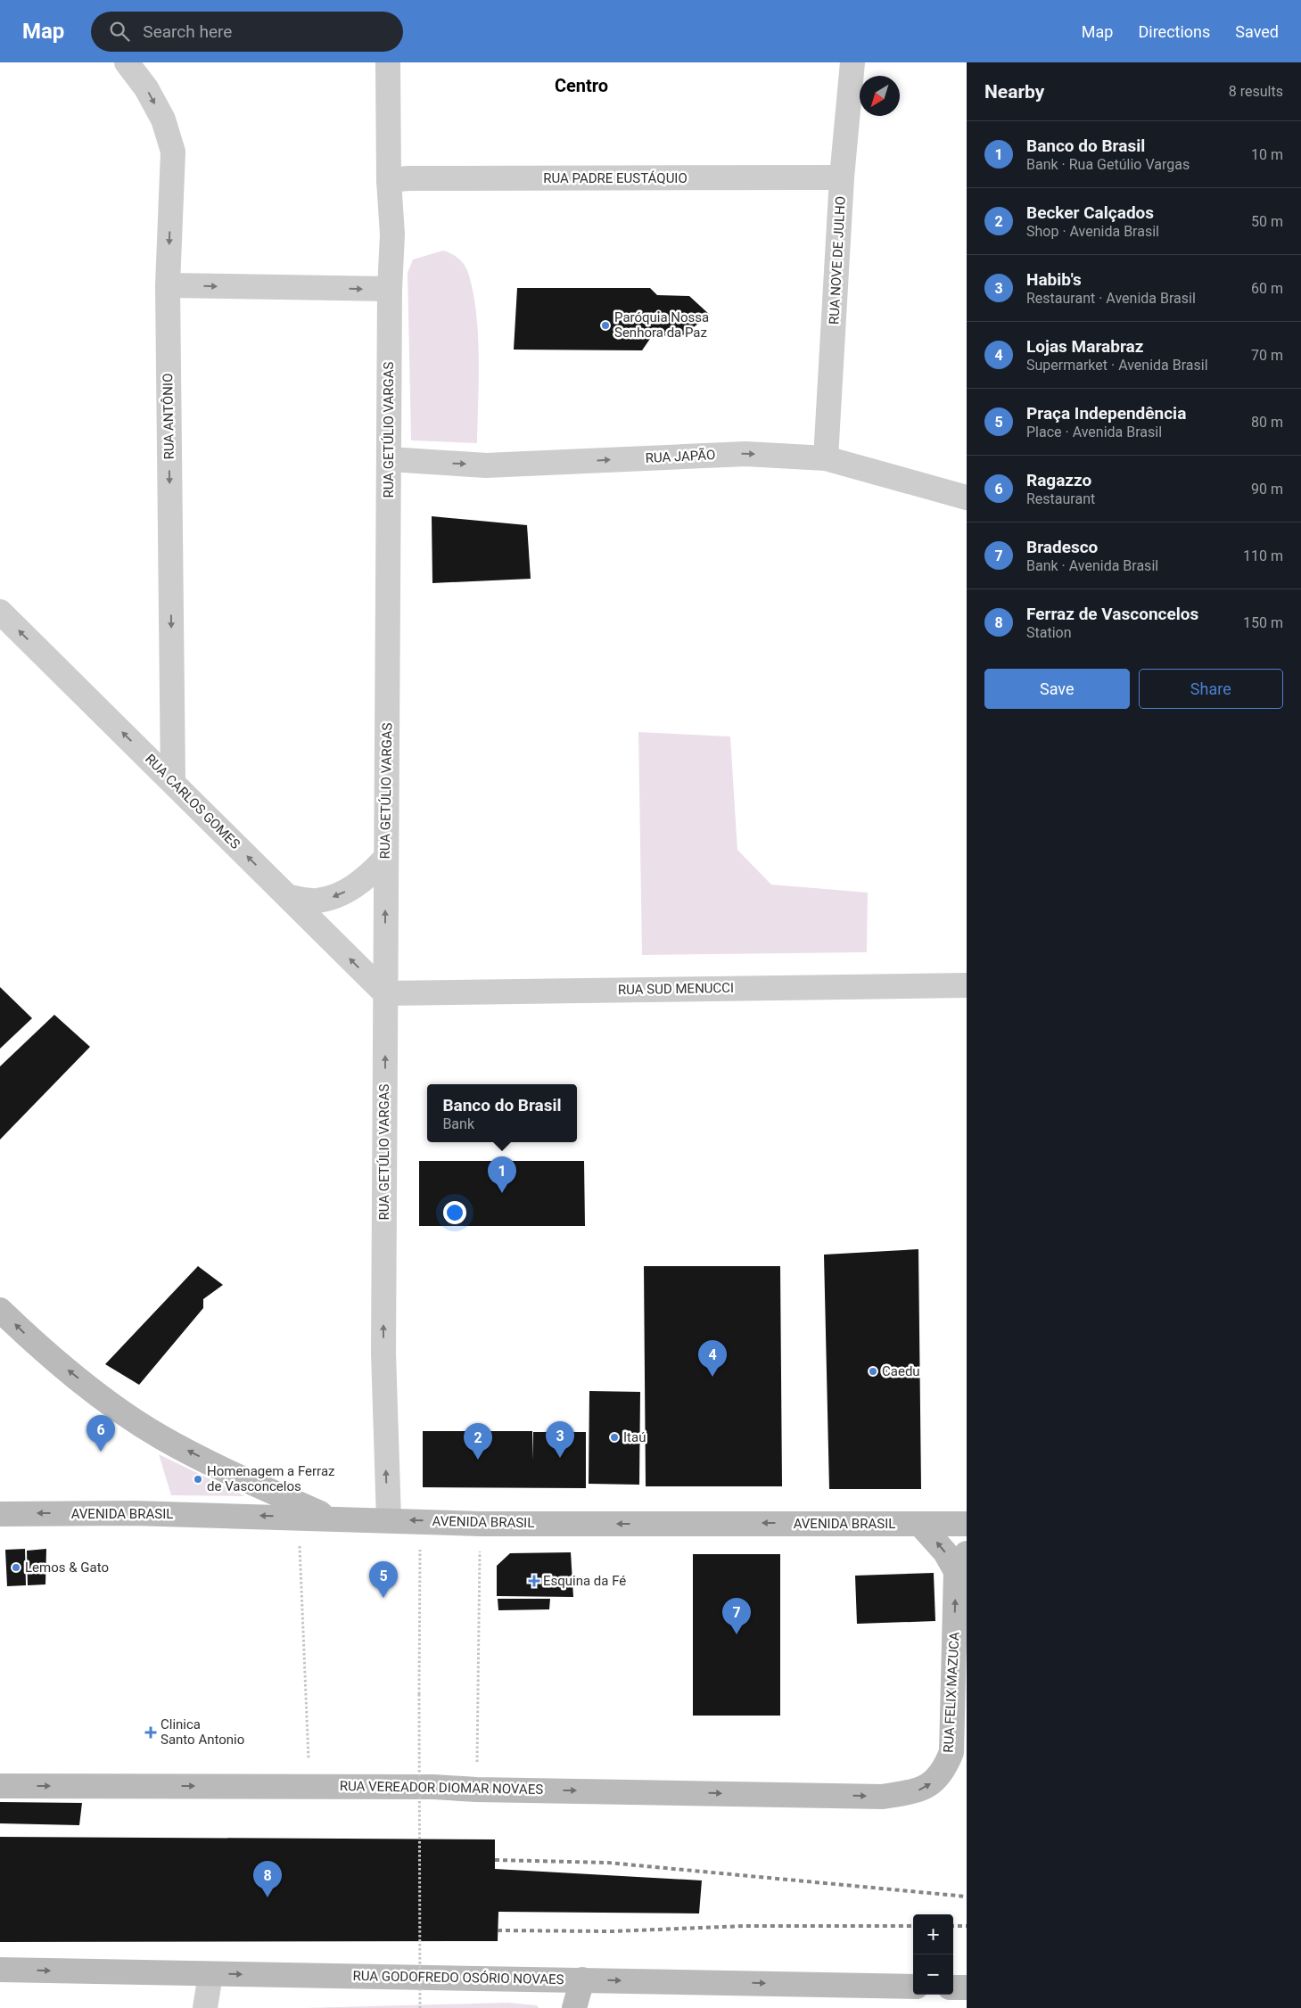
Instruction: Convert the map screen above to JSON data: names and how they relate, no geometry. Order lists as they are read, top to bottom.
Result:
{
  "streets": {
    "main road": [
      "AVENIDA BRASIL",
      "RUA FELIX MAZUCA",
      "RUA VEREADOR DIOMAR NOVAES",
      "RUA GODOFREDO OSÓRIO NOVAES"
    ],
    "street": [
      "RUA PADRE EUSTÁQUIO",
      "RUA NOVE DE JULHO",
      "RUA ANTÔNIO",
      "RUA GETÚLIO VARGAS",
      "RUA JAPÃO",
      "RUA CARLOS GOMES",
      "RUA SUD MENUCCI"
    ]
  },
  "crossings": [
    ["RUA PADRE EUSTÁQUIO", "RUA NOVE DE JULHO"],
    ["RUA PADRE EUSTÁQUIO", "RUA GETÚLIO VARGAS"],
    ["RUA NOVE DE JULHO", "RUA JAPÃO"],
    ["RUA ANTÔNIO", "RUA CARLOS GOMES"],
    ["RUA GETÚLIO VARGAS", "RUA JAPÃO"],
    ["RUA GETÚLIO VARGAS", "RUA CARLOS GOMES"],
    ["RUA GETÚLIO VARGAS", "RUA SUD MENUCCI"],
    ["RUA GETÚLIO VARGAS", "AVENIDA BRASIL"],
    ["RUA CARLOS GOMES", "RUA SUD MENUCCI"],
    ["AVENIDA BRASIL", "RUA FELIX MAZUCA"],
    ["RUA FELIX MAZUCA", "RUA VEREADOR DIOMAR NOVAES"]
  ],
  "one_way": [
    "RUA ANTÔNIO",
    "RUA GETÚLIO VARGAS",
    "RUA JAPÃO",
    "RUA CARLOS GOMES",
    "AVENIDA BRASIL",
    "RUA FELIX MAZUCA",
    "RUA VEREADOR DIOMAR NOVAES",
    "RUA GODOFREDO OSÓRIO NOVAES"
  ],
  "districts": ["Centro"],
  "places": {
    "other": [
      "Paróquia Nossa Senhora da Paz",
      "Caedu",
      "Itaú",
      "Homenagem a Ferraz de Vasconcelos",
      "Lemos & Gato"
    ],
    "health": ["Esquina da Fé", "Clinica Santo Antonio"]
  },
  "north": "bottom left",
  "page": {
    "header": "Map",
    "search": "Search here",
    "nav": ["Map", "Directions", "Saved"],
    "heading": ["Nearby", "8 results"],
    "list": [
      {
        "mark": "1",
        "name": "Banco do Brasil",
        "note": "Bank · Rua Getúlio Vargas",
        "value": "10 m"
      },
      {
        "mark": "2",
        "name": "Becker Calçados",
        "note": "Shop · Avenida Brasil",
        "value": "50 m"
      },
      {
        "mark": "3",
        "name": "Habib's",
        "note": "Restaurant · Avenida Brasil",
        "value": "60 m"
      },
      {
        "mark": "4",
        "name": "Lojas Marabraz",
        "note": "Supermarket · Avenida Brasil",
        "value": "70 m"
      },
      {
        "mark": "5",
        "name": "Praça Independência",
        "note": "Place · Avenida Brasil",
        "value": "80 m"
      },
      {
        "mark": "6",
        "name": "Ragazzo",
        "note": "Restaurant",
        "value": "90 m"
      },
      {
        "mark": "7",
        "name": "Bradesco",
        "note": "Bank · Avenida Brasil",
        "value": "110 m"
      },
      {
        "mark": "8",
        "name": "Ferraz de Vasconcelos",
        "note": "Station",
        "value": "150 m"
      }
    ],
    "buttons": ["Save", "Share"],
    "popup": ["Banco do Brasil", "Bank"],
    "pins": [
      "1",
      "4",
      "6",
      "3",
      "2",
      "5",
      "7",
      "8"
    ],
    "map_buttons": ["+", "−"]
  }
}
